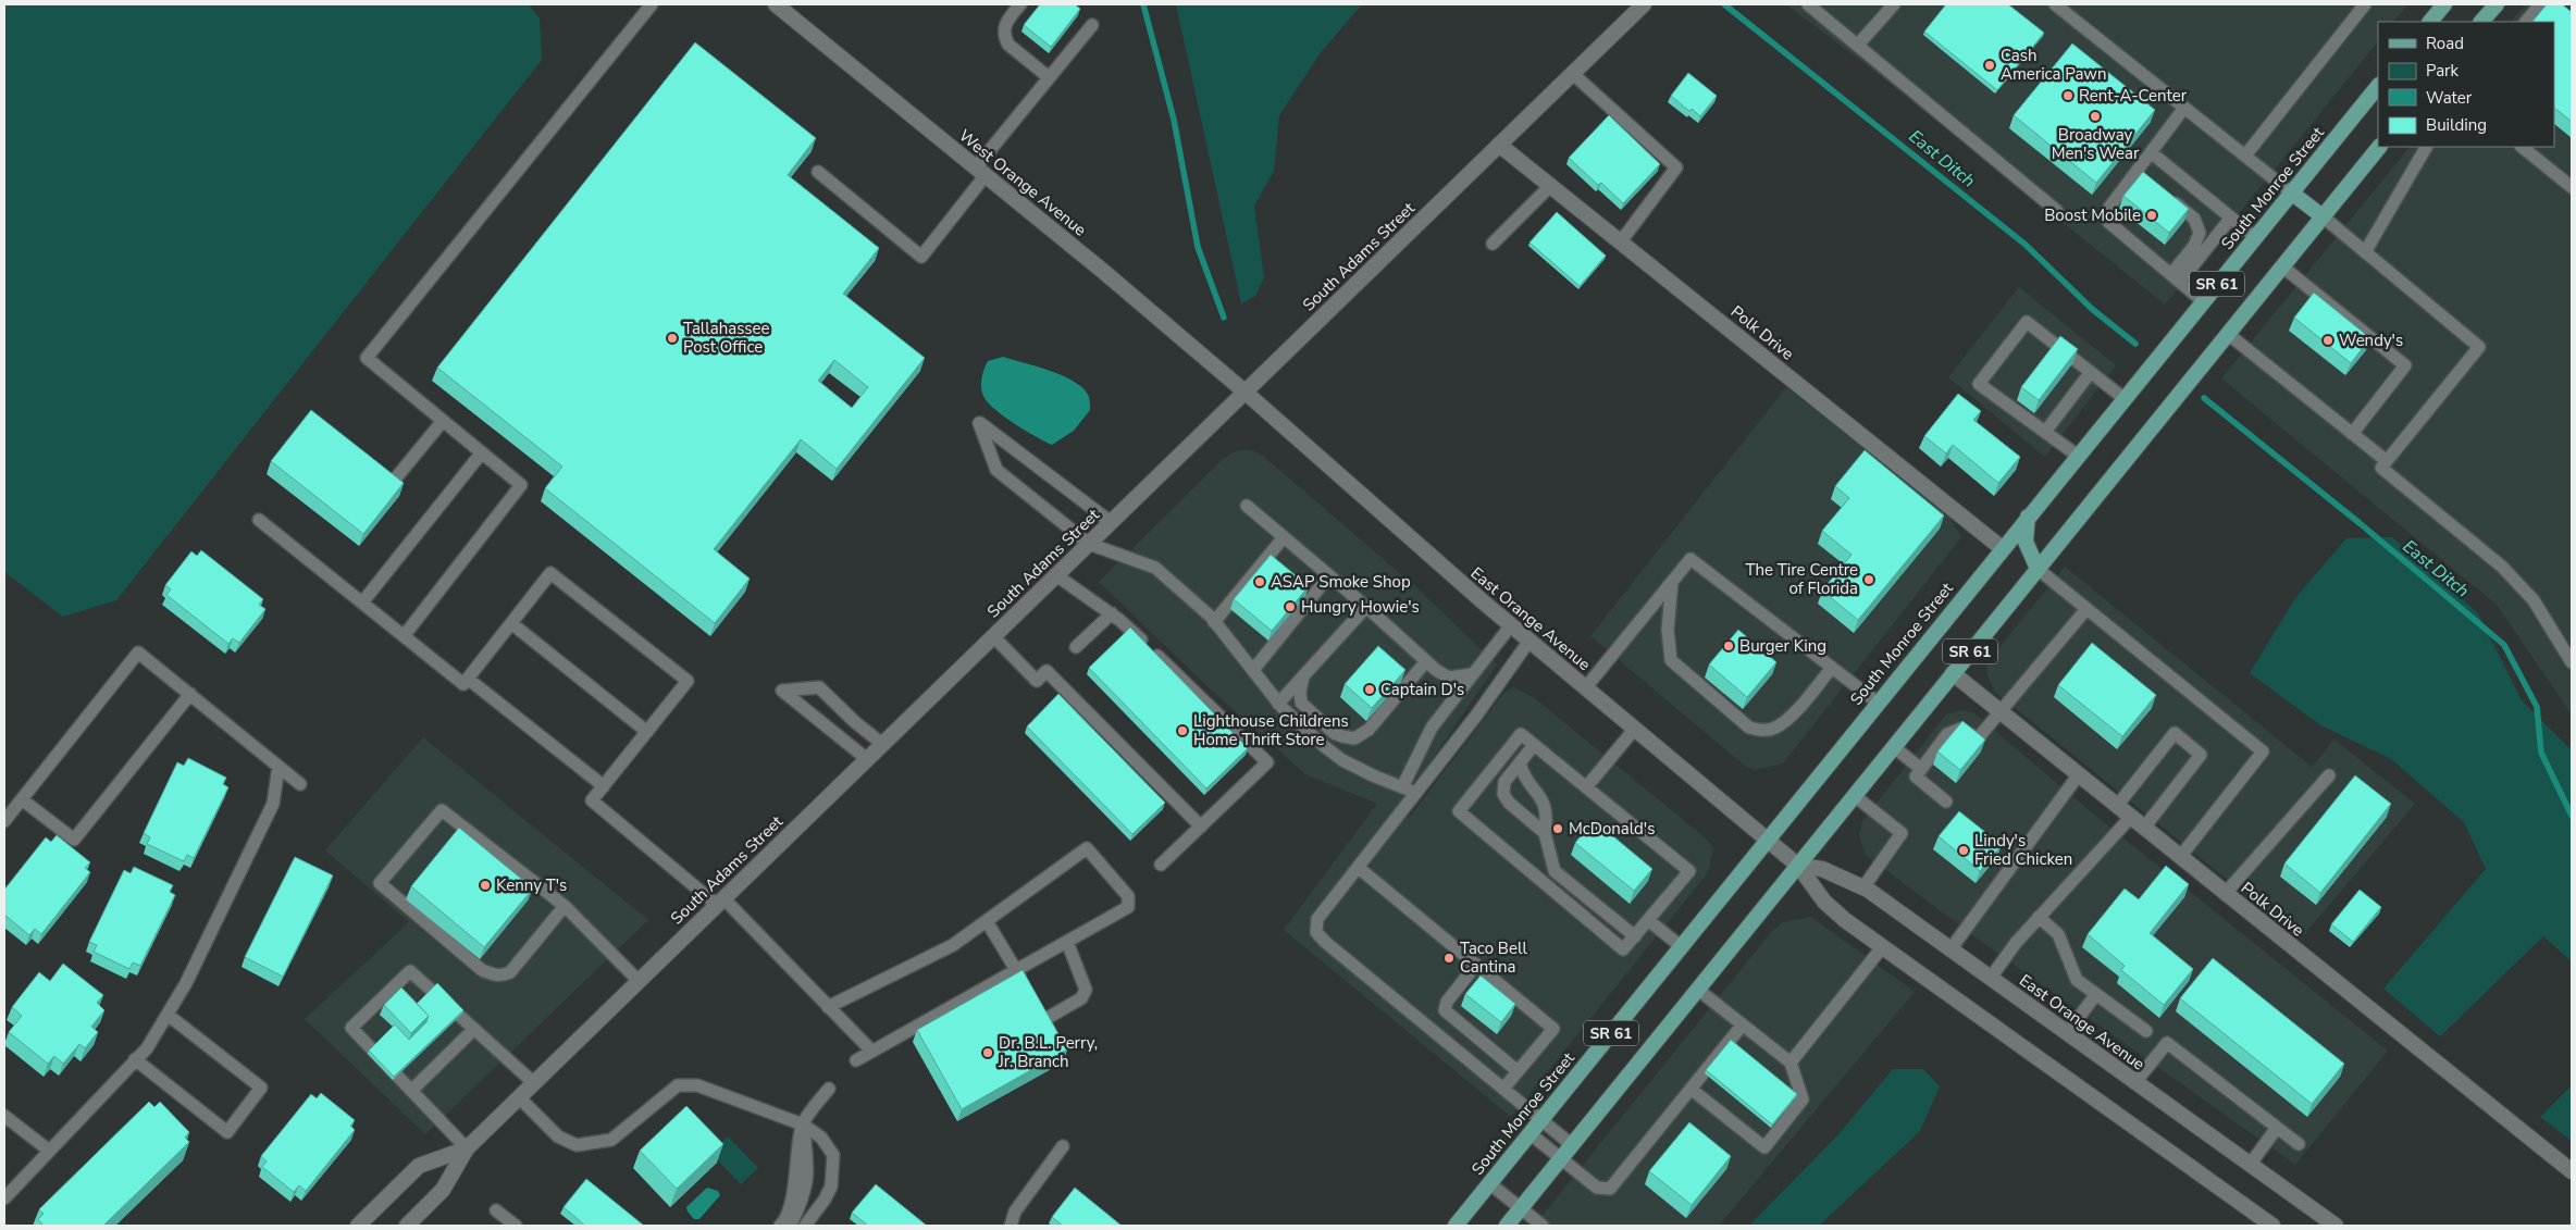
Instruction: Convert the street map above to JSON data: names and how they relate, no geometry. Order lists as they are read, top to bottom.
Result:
{
  "streets": {
    "main road": [
      "West Orange Avenue",
      "South Monroe Street",
      "South Adams Street",
      "SR 61",
      "Polk Drive",
      "East Orange Avenue"
    ]
  },
  "crossings": [
    ["West Orange Avenue", "South Adams Street"],
    ["West Orange Avenue", "East Orange Avenue"],
    ["South Monroe Street", "Polk Drive"],
    ["South Monroe Street", "East Orange Avenue"],
    ["South Adams Street", "Polk Drive"],
    ["South Adams Street", "East Orange Avenue"],
    ["SR 61", "Polk Drive"],
    ["SR 61", "East Orange Avenue"]
  ],
  "water": ["East Ditch"],
  "places": [
    "Cash America Pawn",
    "Rent-A-Center",
    "Broadway Men's Wear",
    "Boost Mobile",
    "Tallahassee Post Office",
    "Wendy's",
    "The Tire Centre of Florida",
    "ASAP Smoke Shop",
    "Hungry Howie's",
    "Burger King",
    "Captain D's",
    "Lighthouse Childrens Home Thrift Store",
    "McDonald's",
    "Lindy's Fried Chicken",
    "Kenny T's",
    "Taco Bell Cantina",
    "Dr. B.L. Perry, Jr. Branch"
  ],
  "legend": [
    "Road",
    "Park",
    "Water",
    "Building"
  ]
}
